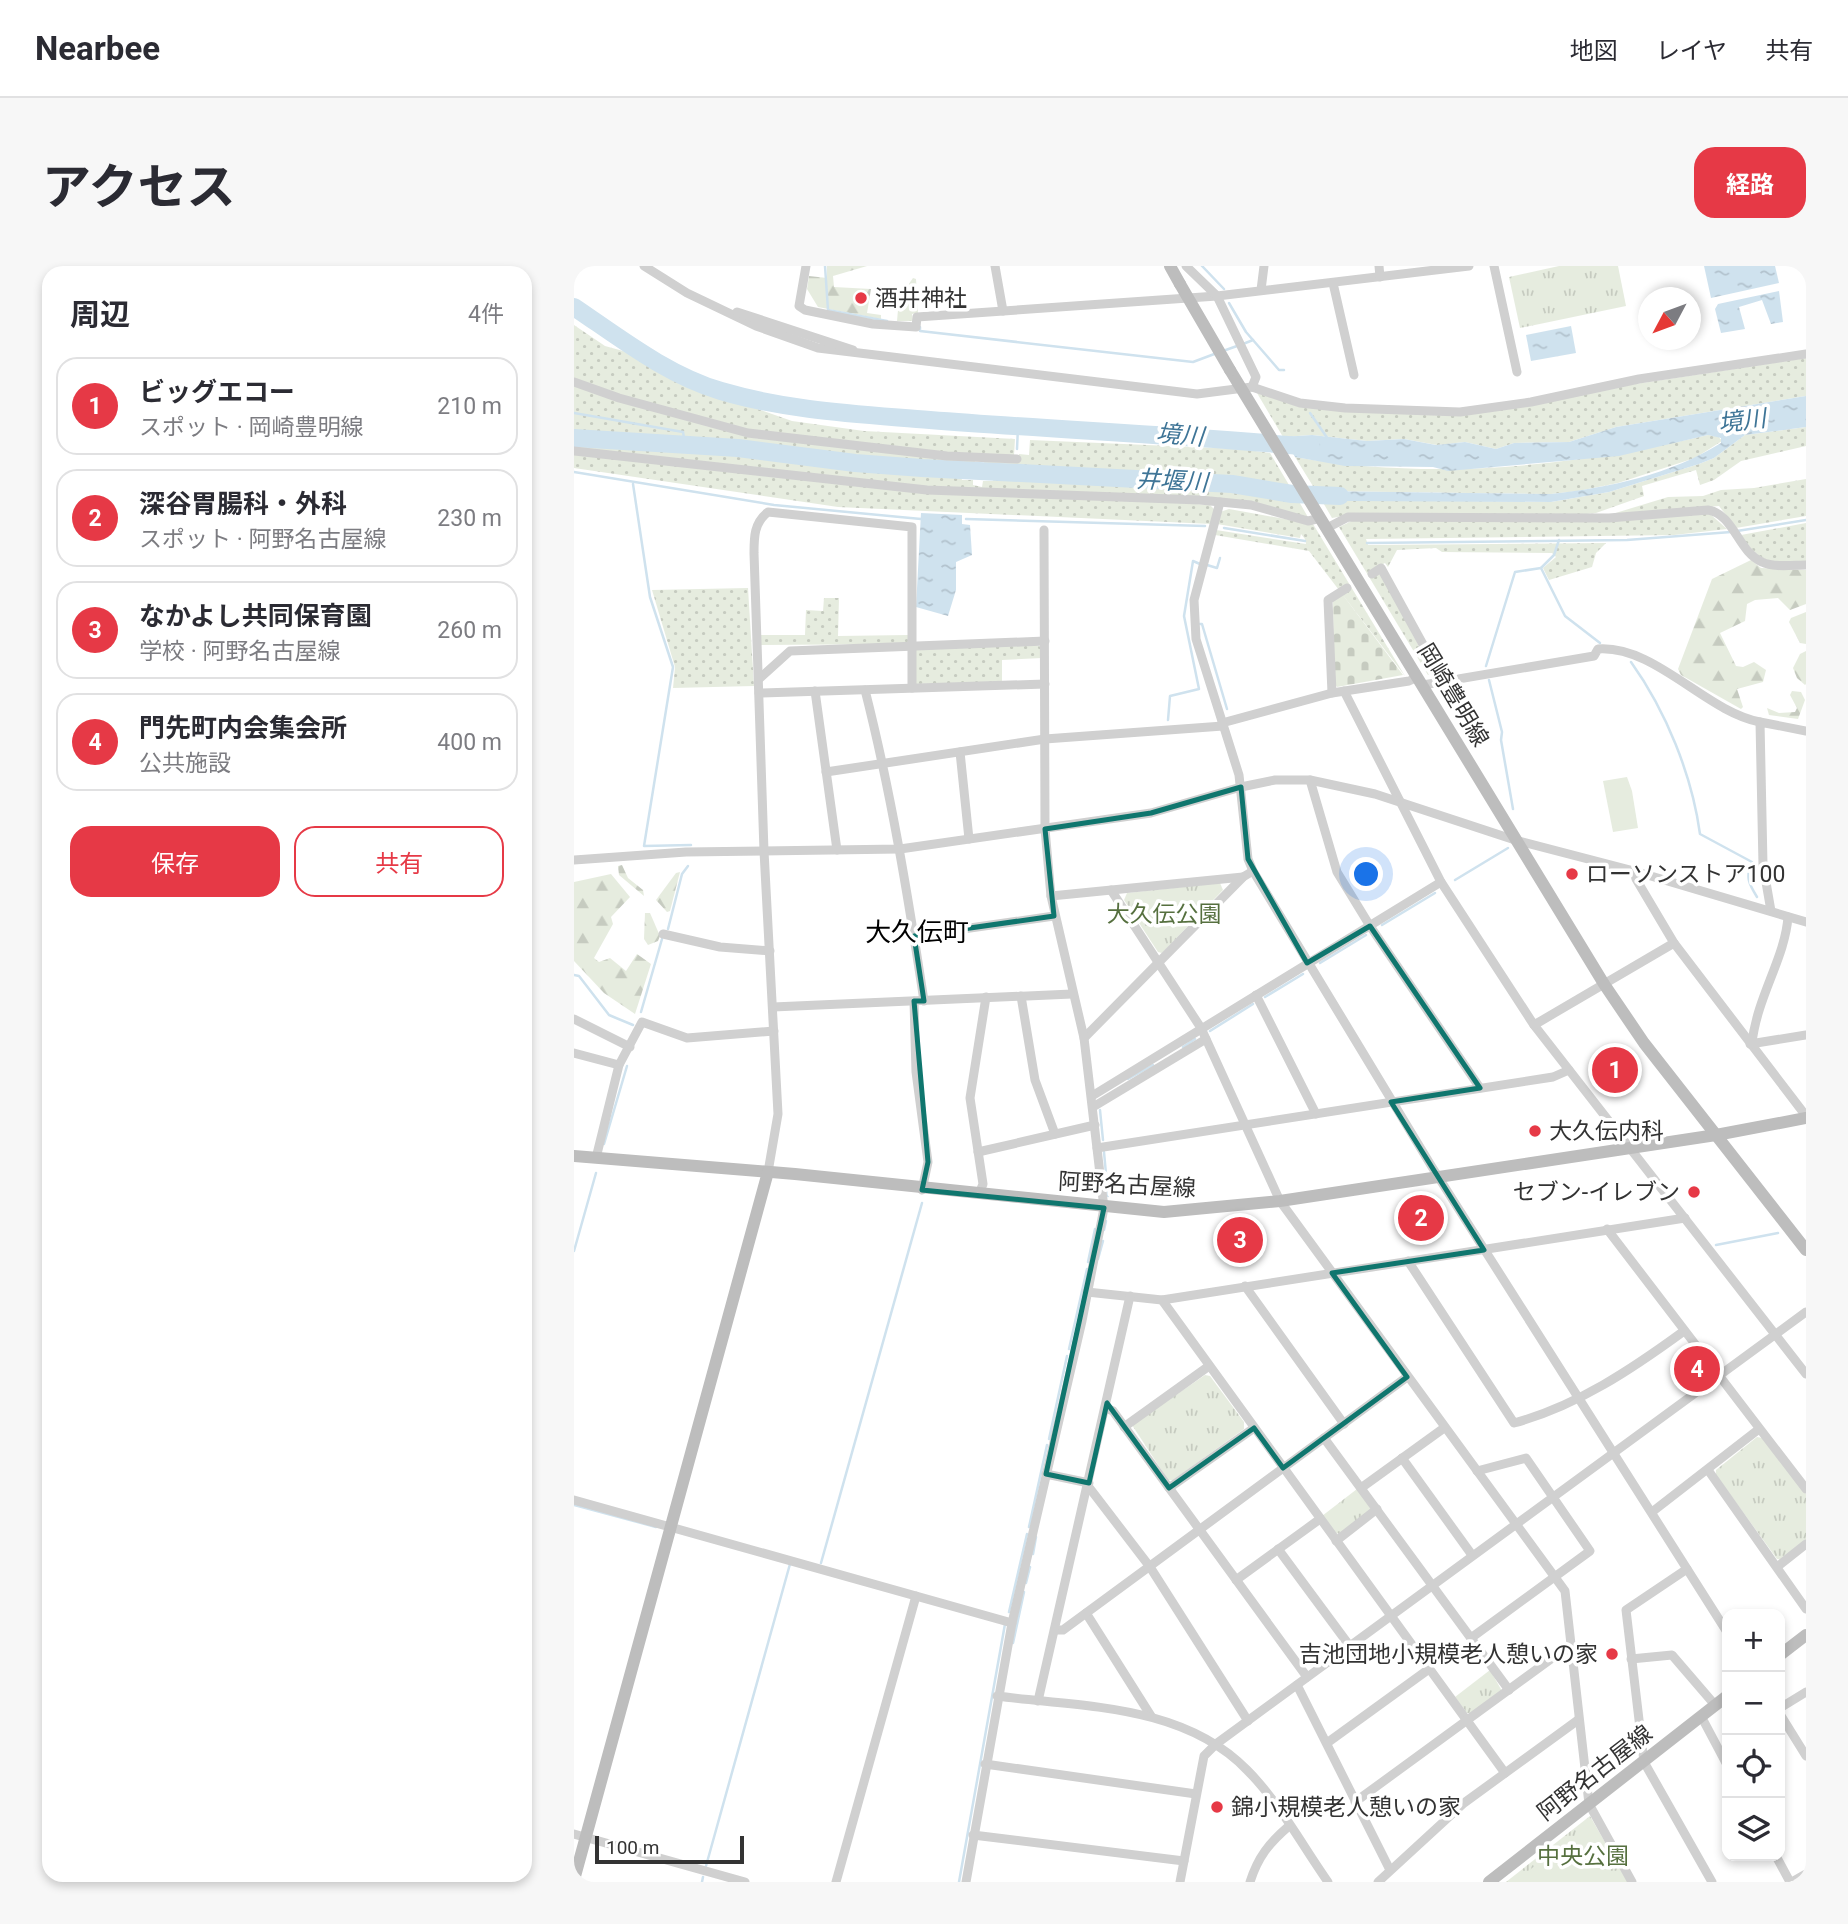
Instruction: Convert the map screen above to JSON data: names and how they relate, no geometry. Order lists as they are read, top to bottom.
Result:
{
  "streets": {
    "main road": ["岡崎豊明線", "阿野名古屋線"]
  },
  "crossings": [
    ["岡崎豊明線", "阿野名古屋線"]
  ],
  "districts": ["大久伝町"],
  "water": ["境川", "井堰川"],
  "parks": ["大久伝公園", "中央公園"],
  "places": [
    "酒井神社",
    "ローソンストア100",
    "大久伝内科",
    "セブン-イレブン",
    "吉池団地小規模老人憩いの家",
    "錦小規模老人憩いの家"
  ],
  "scale_bar": "100 m",
  "north": "bottom left",
  "page": {
    "header": "Nearbee",
    "nav": ["地図", "レイヤ", "共有"],
    "title": "アクセス",
    "buttons": [
      "経路",
      ["保存", "共有"]
    ],
    "heading": ["周辺", "4件"],
    "list": [
      {
        "mark": "1",
        "name": "ビッグエコー",
        "note": "スポット · 岡崎豊明線",
        "value": "210 m"
      },
      {
        "mark": "2",
        "name": "深谷胃腸科・外科",
        "note": "スポット · 阿野名古屋線",
        "value": "230 m"
      },
      {
        "mark": "3",
        "name": "なかよし共同保育園",
        "note": "学校 · 阿野名古屋線",
        "value": "260 m"
      },
      {
        "mark": "4",
        "name": "門先町内会集会所",
        "note": "公共施設",
        "value": "400 m"
      }
    ],
    "pins": [
      "1",
      "2",
      "3",
      "4"
    ],
    "map_buttons": ["+", "−"],
    "scale": "100 m"
  }
}
